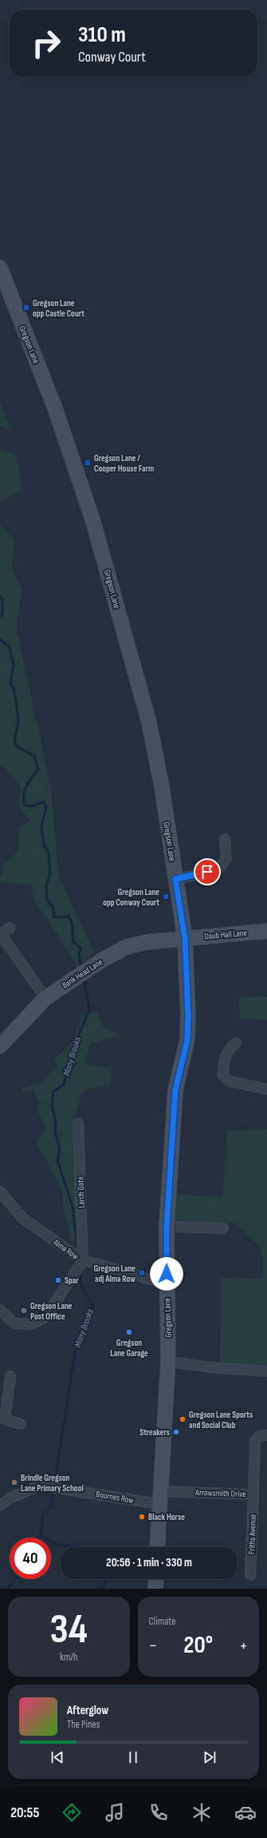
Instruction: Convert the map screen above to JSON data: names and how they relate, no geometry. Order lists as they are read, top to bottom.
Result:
{
  "streets": {
    "street": [
      "Gregson Lane",
      "Daub Hall Lane",
      "Bank Head Lane",
      "Larch Gate",
      "Alma Row",
      "Arrowsmith Drive",
      "Bournes Row",
      "Friths Avenue"
    ]
  },
  "crossings": [
    ["Gregson Lane", "Daub Hall Lane"],
    ["Gregson Lane", "Bank Head Lane"],
    ["Gregson Lane", "Alma Row"],
    ["Gregson Lane", "Arrowsmith Drive"],
    ["Gregson Lane", "Bournes Row"],
    ["Daub Hall Lane", "Bank Head Lane"],
    ["Larch Gate", "Alma Row"],
    ["Arrowsmith Drive", "Bournes Row"],
    ["Arrowsmith Drive", "Friths Avenue"]
  ],
  "water": ["Many Brooks"],
  "places": {
    "transit": [
      "Gregson Lane opp Castle Court",
      "Gregson Lane / Cooper House Farm",
      "Gregson Lane opp Conway Court",
      "Gregson Lane adj Alma Row"
    ],
    "other": [
      "Spar",
      "Gregson Lane Post Office",
      "Gregson Lane Garage",
      "Gregson Lane Sports and Social Club",
      "Streakers",
      "Brindle Gregson Lane Primary School",
      "Black Horse"
    ]
  },
  "page": {
    "turn": ["310 m", "Conway Court"],
    "limit": "40",
    "trip": "20:56 · 1 min · 330 m",
    "tile": [
      ["34", "km/h"],
      "Climate"
    ],
    "heat": ["−", "20°", "+"],
    "song": ["Afterglow", "The Pines"],
    "tabs": "20:55"
  }
}
